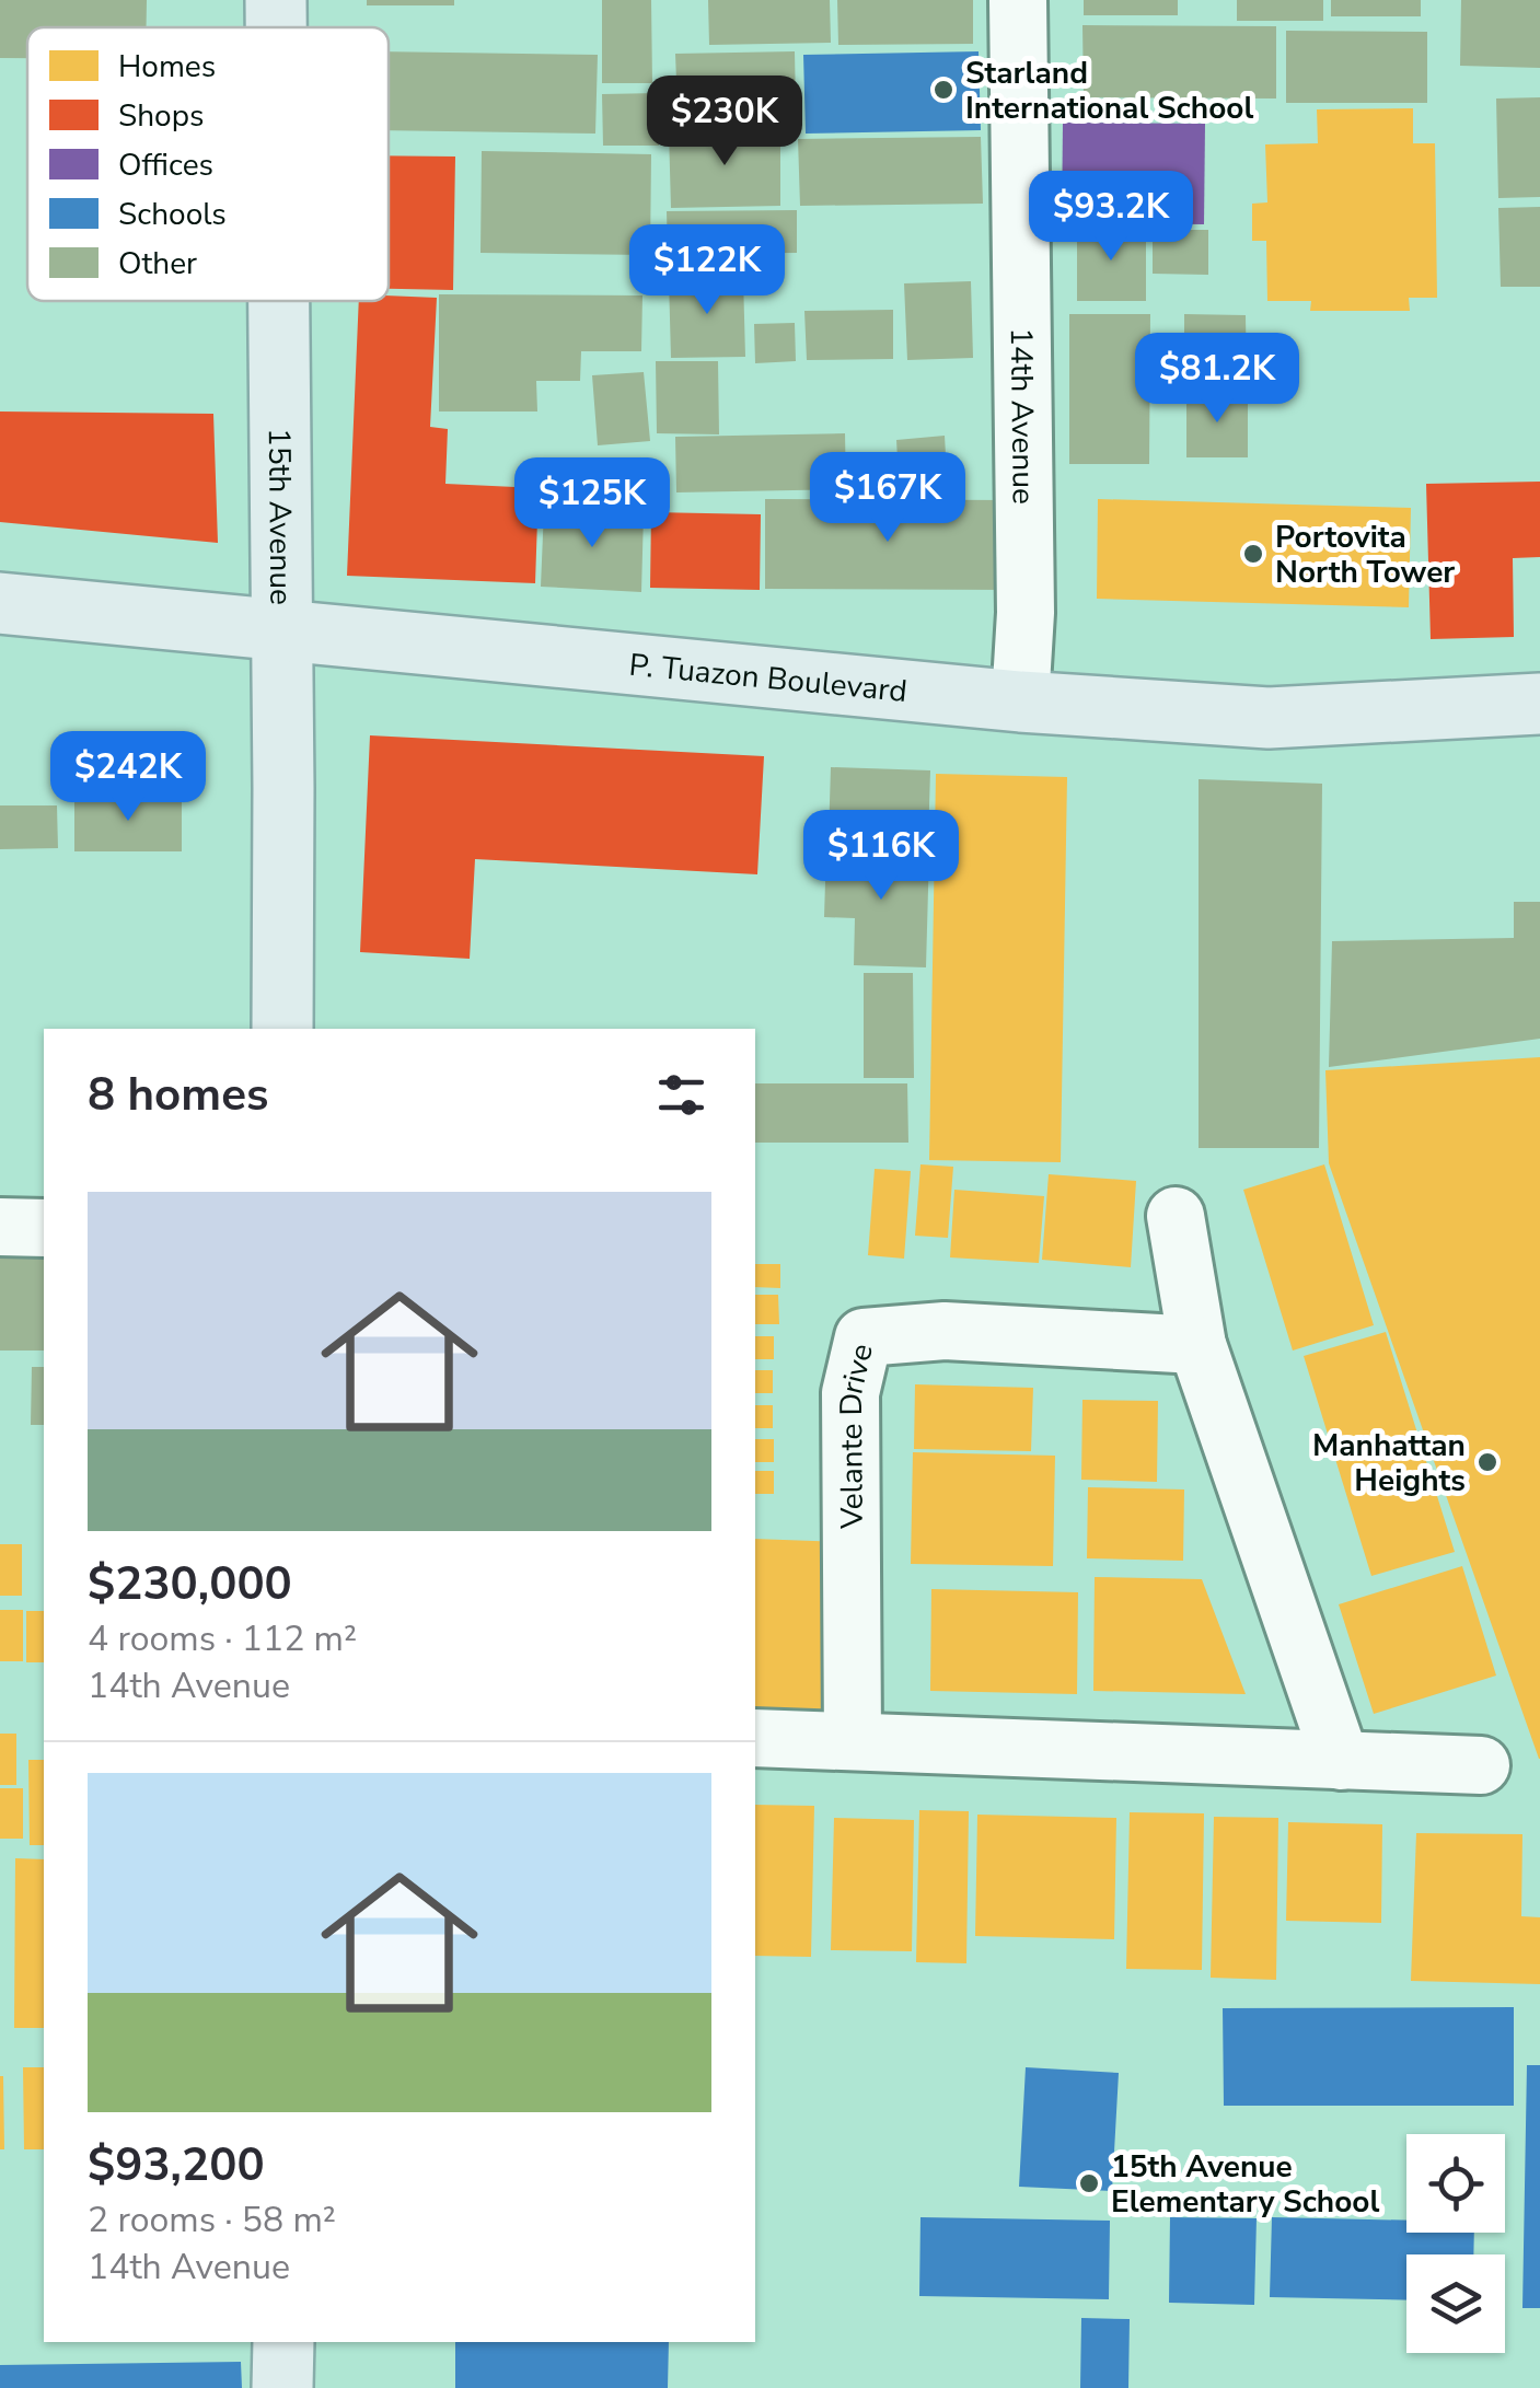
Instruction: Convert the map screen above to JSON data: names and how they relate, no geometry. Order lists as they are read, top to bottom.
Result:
{
  "streets": {
    "main road": ["15th Avenue", "P. Tuazon Boulevard"],
    "street": ["14th Avenue", "Velante Drive"]
  },
  "crossings": [
    ["14th Avenue", "P. Tuazon Boulevard"],
    ["15th Avenue", "P. Tuazon Boulevard"]
  ],
  "places": [
    "Starland International School",
    "Portovita North Tower",
    "Manhattan Heights",
    "15th Avenue Elementary School"
  ],
  "legend": [
    "Homes",
    "Shops",
    "Offices",
    "Schools",
    "Other"
  ],
  "page": {
    "price": [
      "$230K",
      "$93.2K",
      "$122K",
      "$81.2K",
      "$167K",
      "$125K",
      "$242K",
      "$116K"
    ],
    "heading": "8 homes",
    "list": [
      {
        "name": "$230,000",
        "note": "4 rooms · 112 m² · 14th Avenue"
      },
      {
        "name": "$93,200",
        "note": "2 rooms · 58 m² · 14th Avenue"
      }
    ]
  }
}
